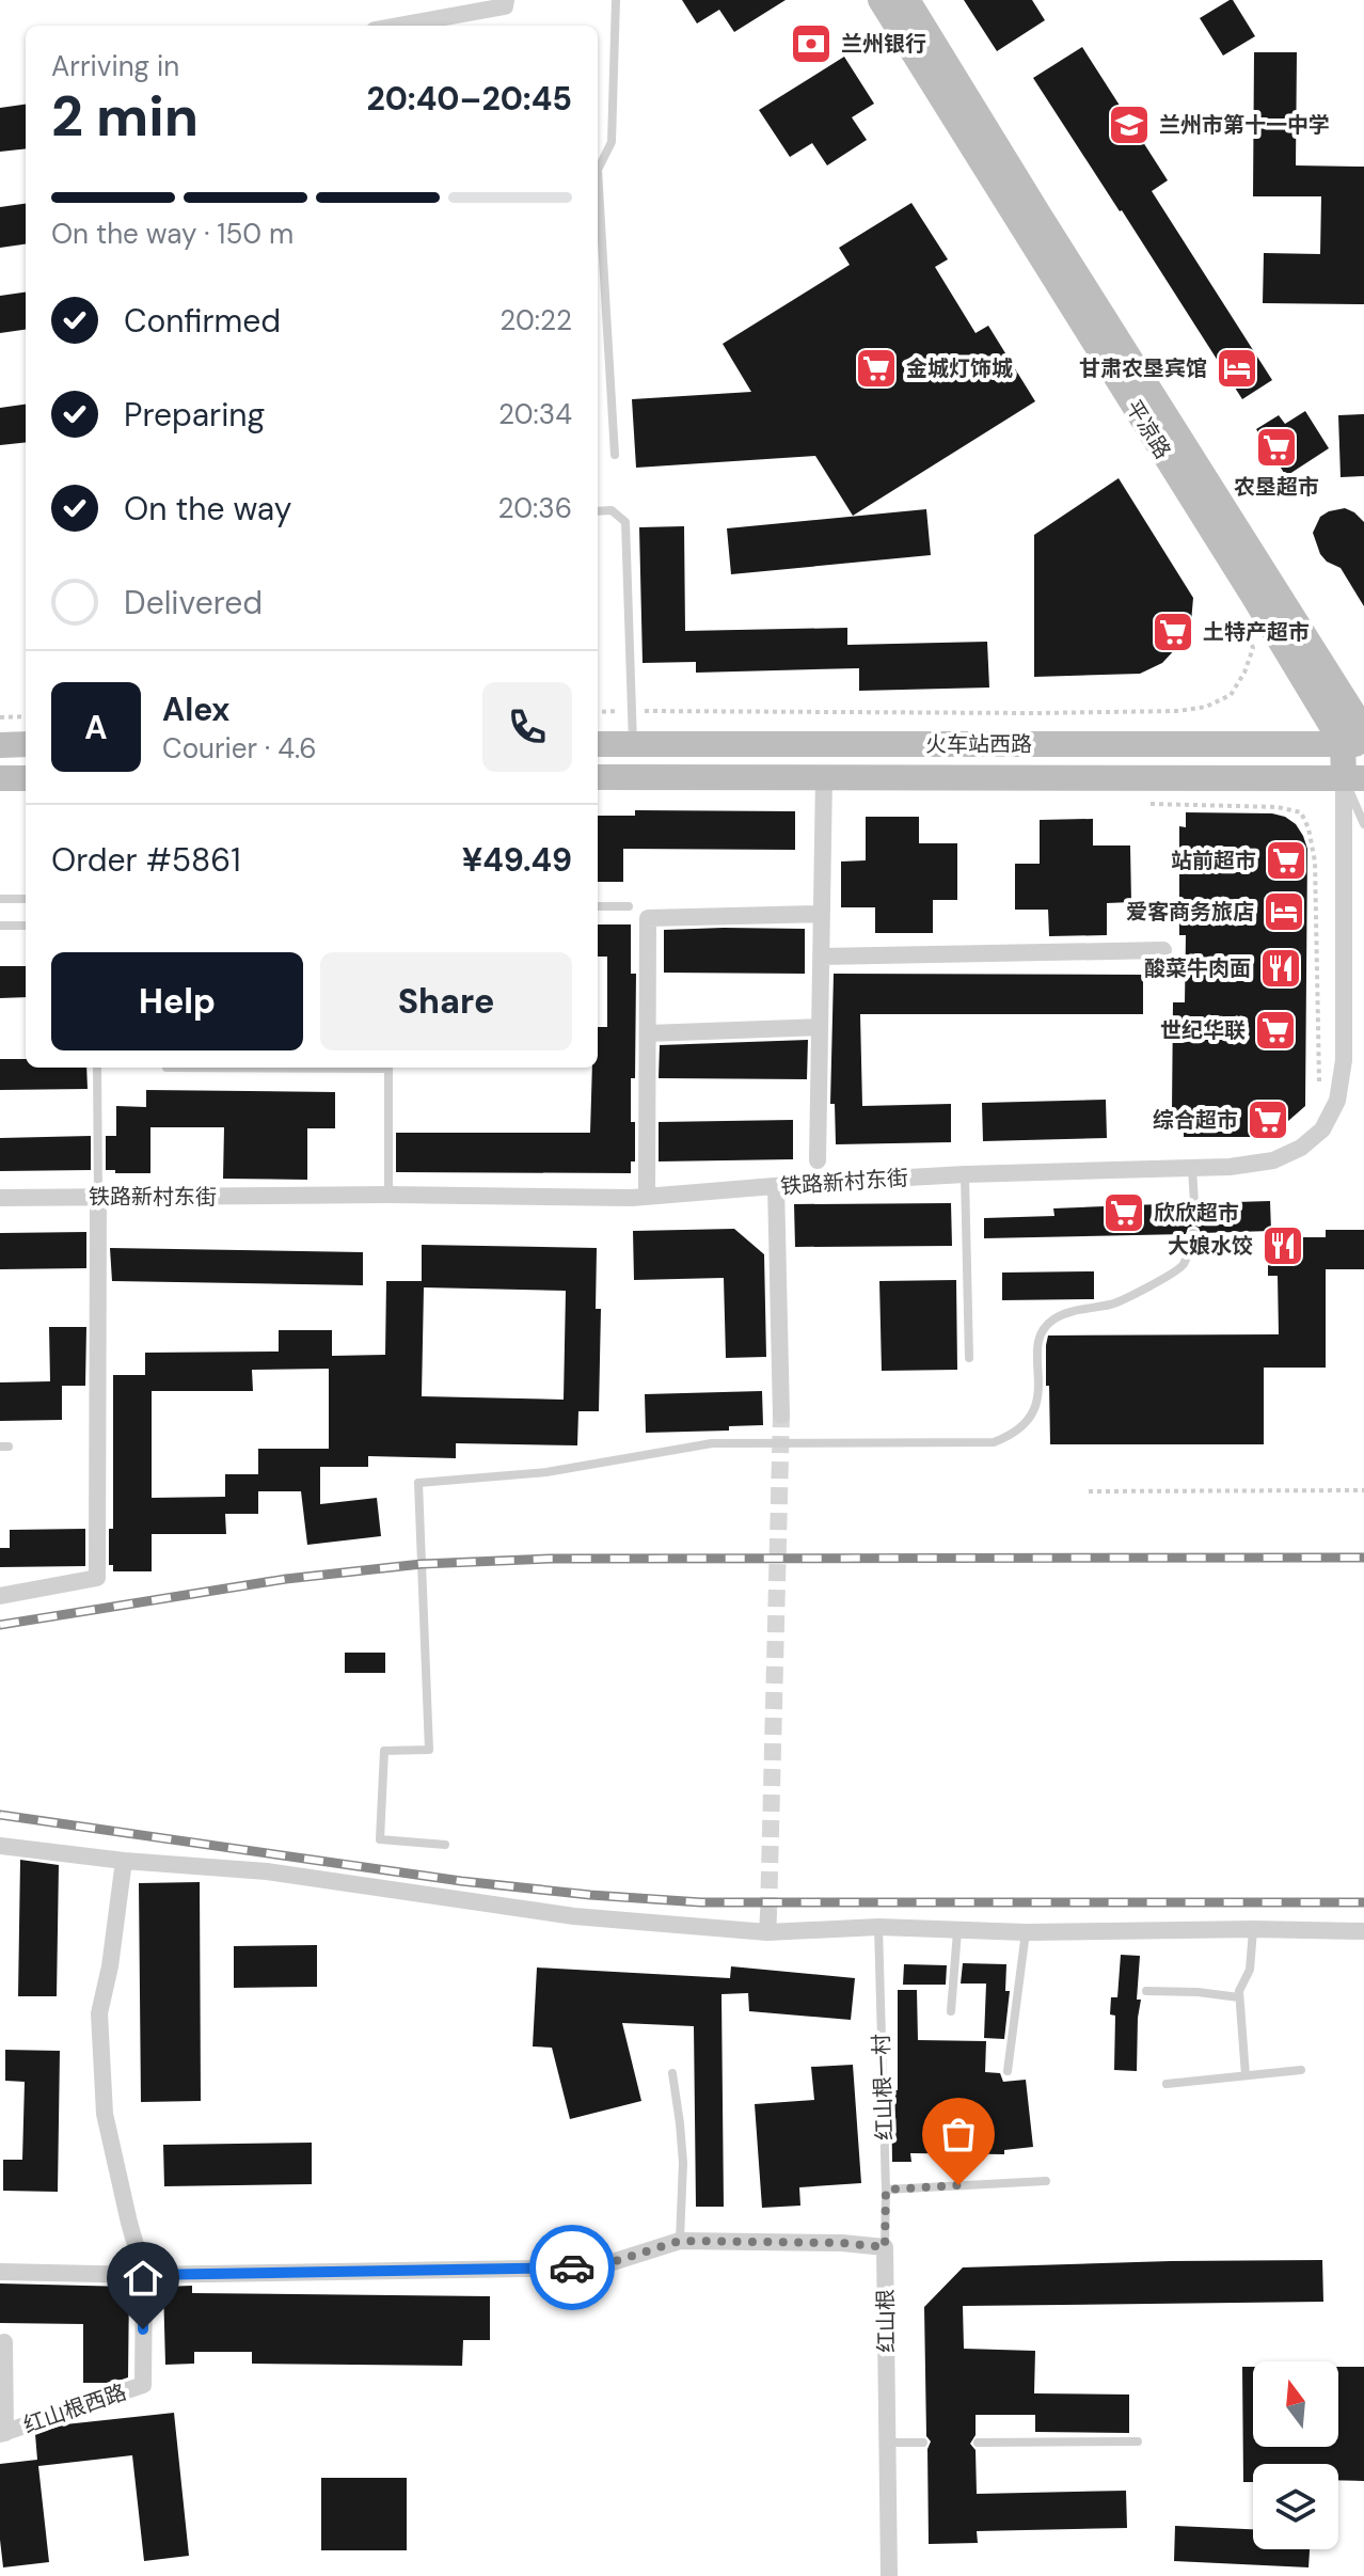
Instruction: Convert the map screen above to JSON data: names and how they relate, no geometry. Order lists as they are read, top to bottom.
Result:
{
  "streets": {
    "street": [
      "平凉路",
      "火车站西路",
      "铁路新村东街",
      "红山根",
      "红山根西路"
    ],
    "lane": ["红山根一村"]
  },
  "crossings": [
    ["平凉路", "火车站西路"],
    ["平凉路", "铁路新村东街"],
    ["火车站西路", "铁路新村东街"],
    ["红山根一村", "红山根"]
  ],
  "places": {
    "bank": ["兰州银行"],
    "school or university": ["兰州市第十一中学"],
    "supermarket": [
      "金城灯饰城",
      "农垦超市",
      "土特产超市",
      "站前超市",
      "世纪华联",
      "综合超市",
      "欣欣超市"
    ],
    "hotel": ["甘肃农垦宾馆", "爱客商务旅店"],
    "restaurant": ["酸菜牛肉面", "大娘水饺"]
  },
  "north": "top",
  "page": {
    "heading": ["2 min", "Arriving in", "20:40–20:45"],
    "panel": [
      "Alex",
      "Courier · 4.6",
      "Order #5861",
      "¥49.49"
    ],
    "bar": "On the way · 150 m",
    "list": [
      ["Confirmed", "20:22"],
      ["Preparing", "20:34"],
      ["On the way", "20:36"],
      "Delivered"
    ],
    "round": "A",
    "buttons": ["Help", "Share"]
  }
}
